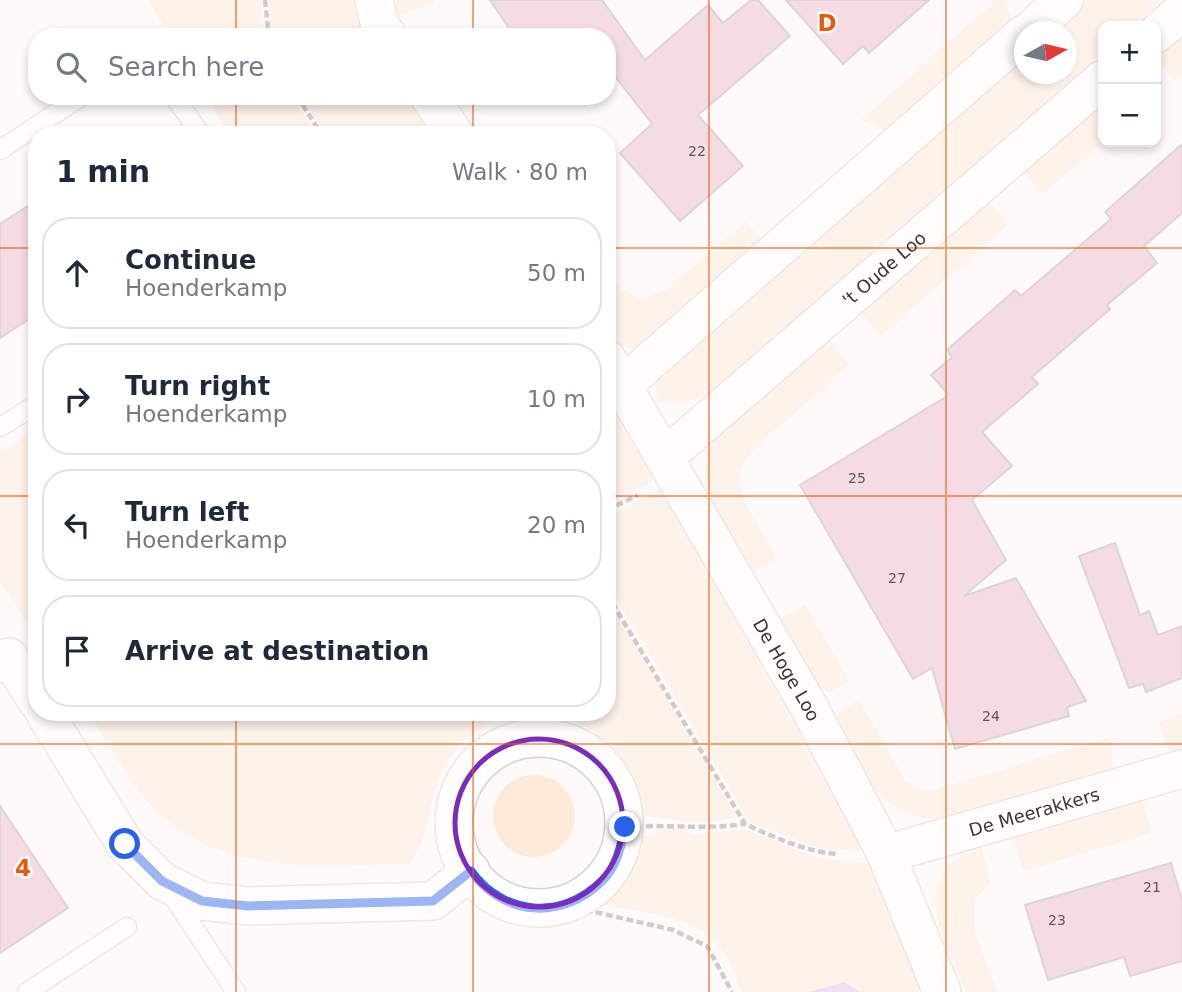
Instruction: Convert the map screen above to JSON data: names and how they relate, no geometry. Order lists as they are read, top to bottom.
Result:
{
  "streets": {
    "street": ["'t Oude Loo", "De Hoge Loo", "De Meerakkers"]
  },
  "crossings": [
    ["'t Oude Loo", "De Hoge Loo"],
    ["De Hoge Loo", "De Meerakkers"]
  ],
  "house_numbers": [
    "22",
    "25",
    "27",
    "24",
    "21",
    "23"
  ],
  "north": "right",
  "page": {
    "map_buttons": ["+", "−"],
    "search": "Search here",
    "heading": ["1 min", "Walk · 80 m"],
    "list": [
      ["Continue", "Hoenderkamp", "50 m"],
      ["Turn right", "Hoenderkamp", "10 m"],
      ["Turn left", "Hoenderkamp", "20 m"],
      "Arrive at destination"
    ]
  },
  "grid": {
    "columns": ["D"],
    "rows": ["4"]
  }
}
